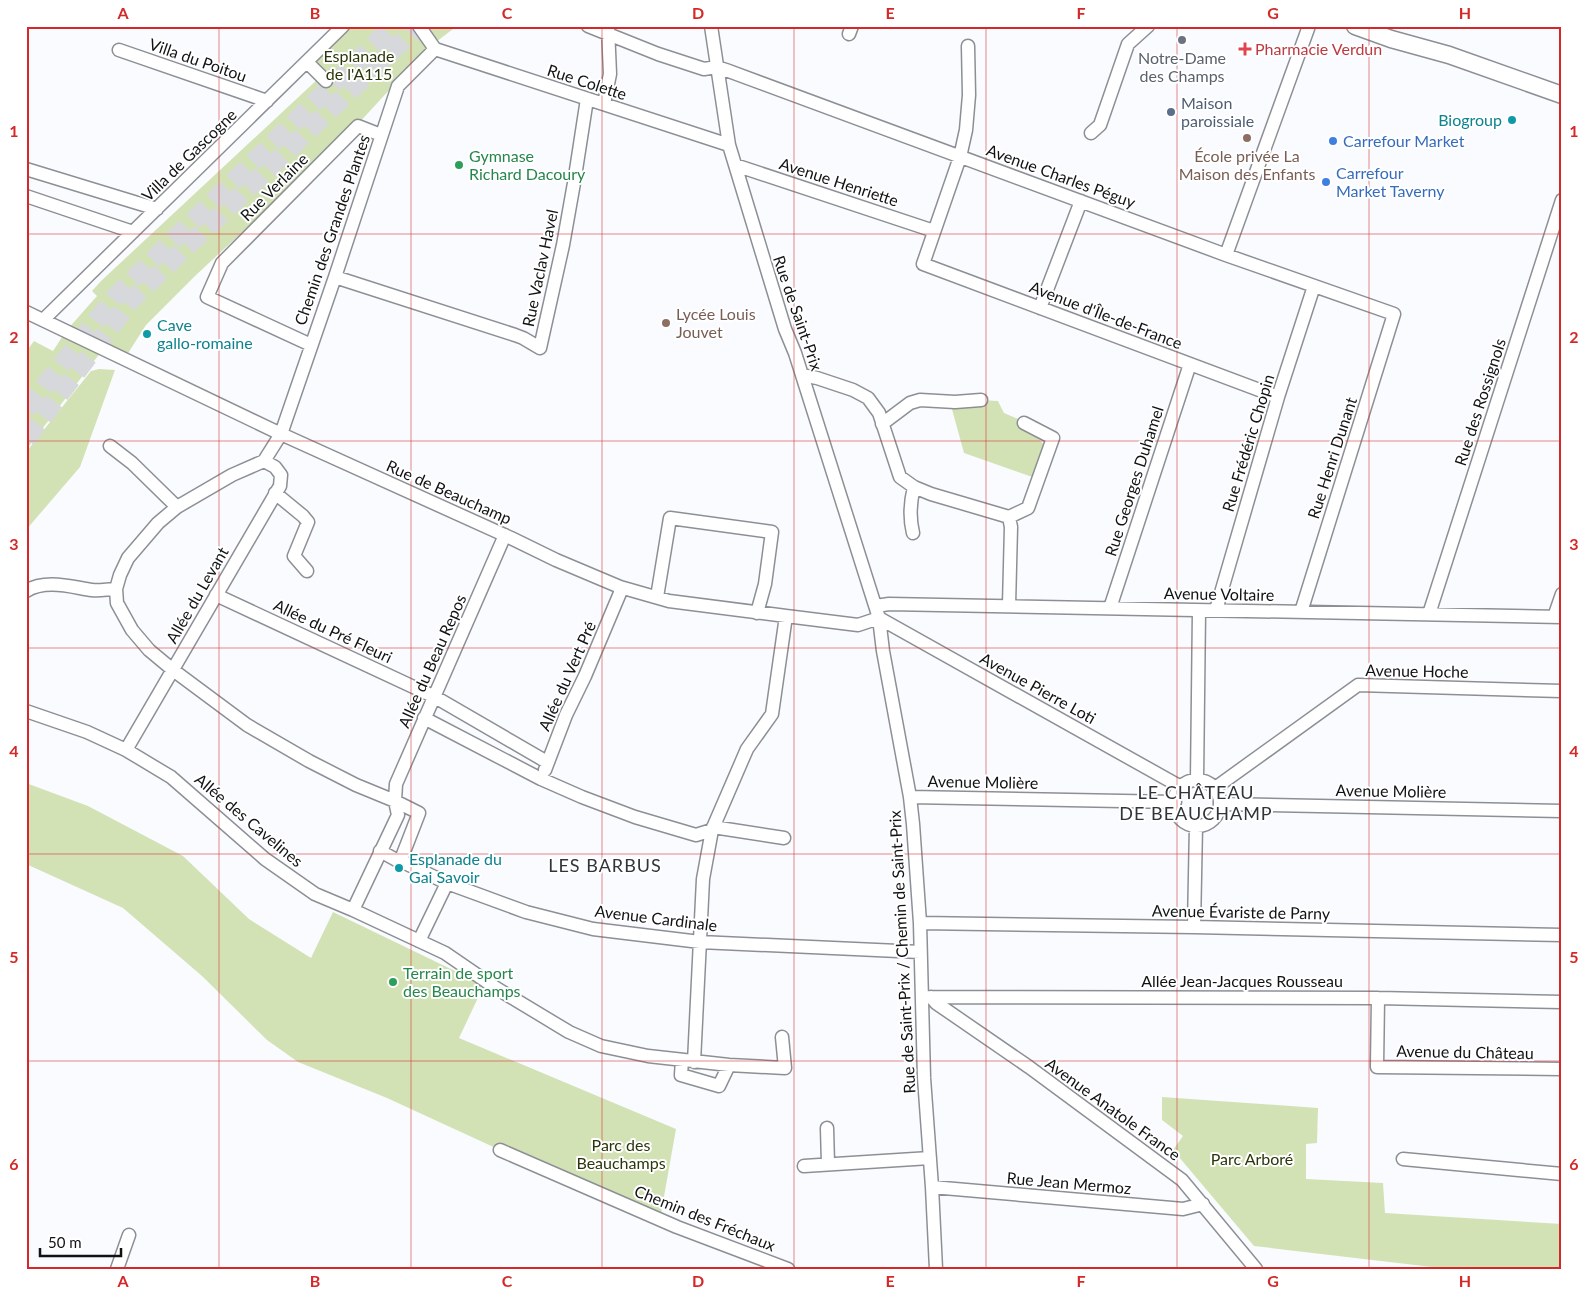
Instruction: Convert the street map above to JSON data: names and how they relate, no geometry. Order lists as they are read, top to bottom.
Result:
{
  "streets": {
    "street": [
      "Villa du Poitou",
      "Rue Colette",
      "Villa de Gascogne",
      "Avenue Charles Péguy",
      "Avenue Henriette",
      "Rue Verlaine",
      "Chemin des Grandes Plantes",
      "Rue Vaclav Havel",
      "Rue de Saint-Prix",
      "Avenue d'Île-de-France",
      "Rue des Rossignols",
      "Rue Frédéric Chopin",
      "Rue Henri Dunant",
      "Rue Georges Duhamel",
      "Rue de Beauchamp",
      "Avenue Voltaire",
      "Allée du Levant",
      "Allée du Pré Fleuri",
      "Allée du Beau Repos",
      "Avenue Hoche",
      "Allée du Vert Pré",
      "Avenue Pierre Loti",
      "Avenue Molière",
      "Allée des Cavelines",
      "Avenue Évariste de Parny",
      "Avenue Cardinale",
      "Rue de Saint-Prix / Chemin de Saint-Prix",
      "Allée Jean-Jacques Rousseau",
      "Avenue du Château",
      "Avenue Anatole France",
      "Rue Jean Mermoz",
      "Chemin des Fréchaux"
    ]
  },
  "crossings": [
    ["Villa du Poitou", "Villa de Gascogne"],
    ["Rue Colette", "Chemin des Grandes Plantes"],
    ["Rue Colette", "Rue Vaclav Havel"],
    ["Rue Colette", "Rue de Saint-Prix"],
    ["Villa de Gascogne", "Rue de Beauchamp"],
    ["Avenue Charles Péguy", "Rue de Saint-Prix"],
    ["Avenue Charles Péguy", "Rue Frédéric Chopin"],
    ["Avenue Charles Péguy", "Rue Henri Dunant"],
    ["Avenue Henriette", "Rue de Saint-Prix"],
    ["Avenue Henriette", "Avenue d'Île-de-France"],
    ["Rue Verlaine", "Chemin des Grandes Plantes"],
    ["Chemin des Grandes Plantes", "Rue Vaclav Havel"],
    ["Chemin des Grandes Plantes", "Rue de Beauchamp"],
    ["Chemin des Grandes Plantes", "Allée du Levant"],
    ["Rue de Saint-Prix", "Rue de Beauchamp"],
    ["Rue de Saint-Prix", "Avenue Voltaire"],
    ["Rue de Saint-Prix", "Avenue Pierre Loti"],
    ["Rue de Saint-Prix", "Rue de Saint-Prix / Chemin de Saint-Prix"],
    ["Avenue d'Île-de-France", "Rue Frédéric Chopin"],
    ["Avenue d'Île-de-France", "Rue Georges Duhamel"],
    ["Rue des Rossignols", "Avenue Voltaire"],
    ["Rue Frédéric Chopin", "Avenue Voltaire"],
    ["Rue Henri Dunant", "Avenue Voltaire"],
    ["Rue Georges Duhamel", "Avenue Voltaire"],
    ["Rue de Beauchamp", "Avenue Voltaire"],
    ["Rue de Beauchamp", "Allée du Beau Repos"],
    ["Rue de Beauchamp", "Allée du Vert Pré"],
    ["Rue de Beauchamp", "Avenue Pierre Loti"],
    ["Rue de Beauchamp", "Rue de Saint-Prix / Chemin de Saint-Prix"],
    ["Avenue Voltaire", "Avenue Pierre Loti"],
    ["Avenue Voltaire", "Rue de Saint-Prix / Chemin de Saint-Prix"],
    ["Allée du Levant", "Allée du Pré Fleuri"],
    ["Allée du Levant", "Allée des Cavelines"],
    ["Allée du Pré Fleuri", "Allée du Beau Repos"],
    ["Allée du Pré Fleuri", "Allée du Vert Pré"],
    ["Allée du Beau Repos", "Avenue Cardinale"],
    ["Avenue Hoche", "Avenue Pierre Loti"],
    ["Avenue Hoche", "Avenue Molière"],
    ["Avenue Pierre Loti", "Avenue Molière"],
    ["Avenue Pierre Loti", "Rue de Saint-Prix / Chemin de Saint-Prix"],
    ["Avenue Molière", "Rue de Saint-Prix / Chemin de Saint-Prix"],
    ["Avenue Évariste de Parny", "Rue de Saint-Prix / Chemin de Saint-Prix"],
    ["Avenue Cardinale", "Rue de Saint-Prix / Chemin de Saint-Prix"],
    ["Rue de Saint-Prix / Chemin de Saint-Prix", "Allée Jean-Jacques Rousseau"],
    ["Rue de Saint-Prix / Chemin de Saint-Prix", "Avenue Anatole France"],
    ["Rue de Saint-Prix / Chemin de Saint-Prix", "Rue Jean Mermoz"],
    ["Allée Jean-Jacques Rousseau", "Avenue du Château"],
    ["Allée Jean-Jacques Rousseau", "Avenue Anatole France"],
    ["Avenue Anatole France", "Rue Jean Mermoz"]
  ],
  "districts": ["LE CHÂTEAU DE BEAUCHAMP", "LES BARBUS"],
  "parks": ["Esplanade de l'A115", "Parc des Beauchamps", "Parc Arboré"],
  "places": {
    "other": [
      "Notre-Dame des Champs",
      "Maison paroissiale",
      "Biogroup",
      "École privée La Maison des Enfants",
      "Carrefour Market",
      "Gymnase Richard Dacoury",
      "Carrefour Market Taverny",
      "Lycée Louis Jouvet",
      "Cave gallo-romaine",
      "Esplanade du Gai Savoir",
      "Terrain de sport des Beauchamps"
    ],
    "health": ["Pharmacie Verdun"]
  },
  "scale_bar": "50 m",
  "grid": {
    "columns": [
      "A",
      "B",
      "C",
      "D",
      "E",
      "F",
      "G",
      "H"
    ],
    "rows": [
      "1",
      "2",
      "3",
      "4",
      "5",
      "6"
    ]
  }
}
